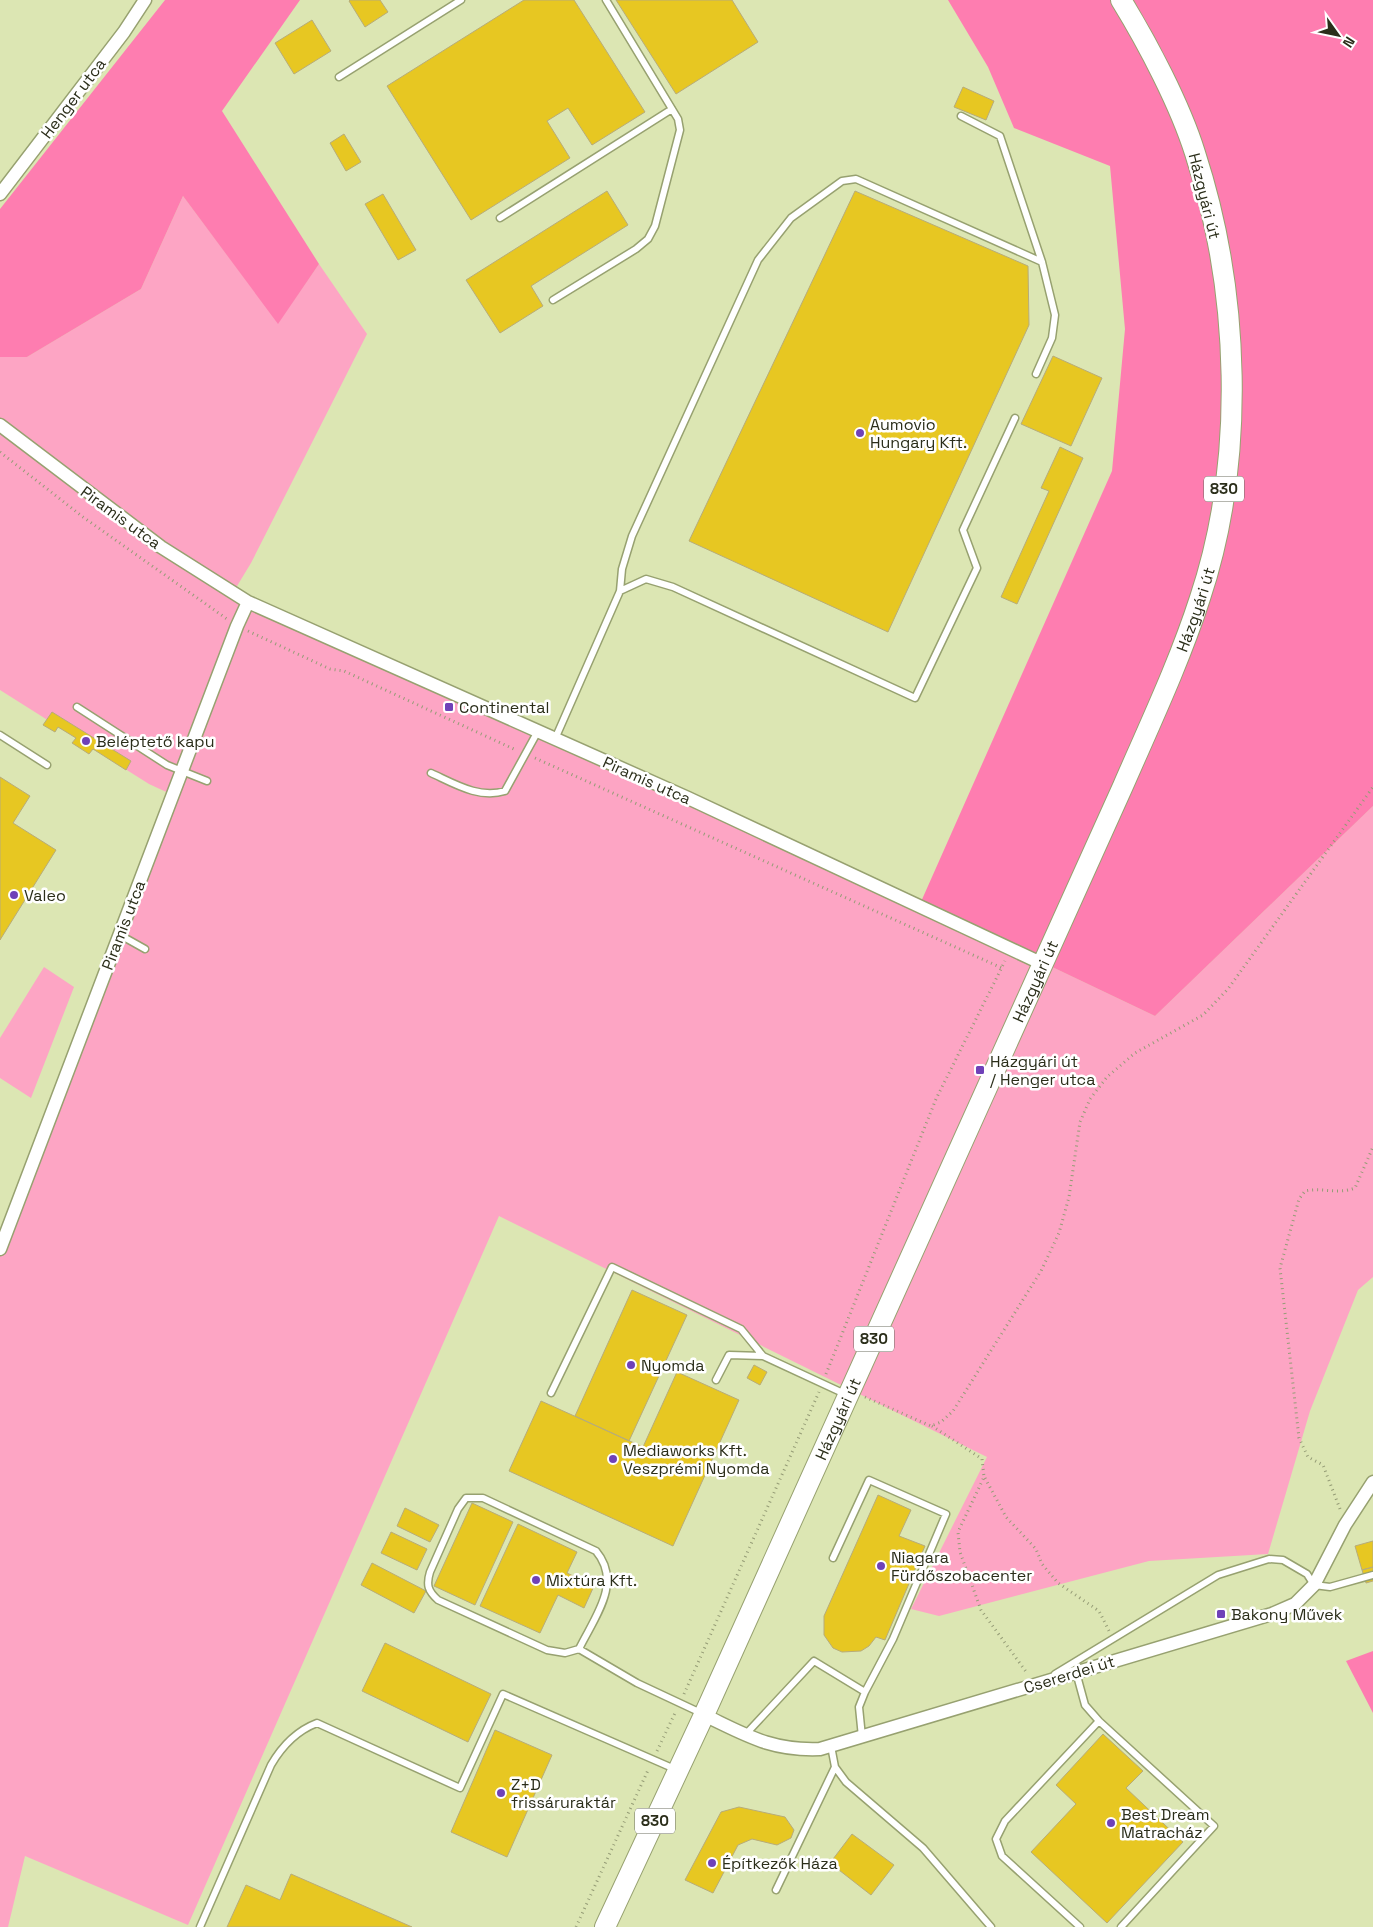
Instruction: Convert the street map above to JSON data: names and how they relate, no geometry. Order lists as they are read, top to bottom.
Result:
{
  "streets": {
    "main road": ["Házgyári út", "830"],
    "street": ["Henger utca", "Piramis utca", "Csererdei út"]
  },
  "crossings": [
    ["Házgyári út", "Piramis utca"],
    ["Házgyári út", "Csererdei út"]
  ],
  "places": {
    "other": [
      "Aumovio Hungary Kft.",
      "Beléptető kapu",
      "Valeo",
      "Nyomda",
      "Mediaworks Kft. Veszprémi Nyomda",
      "Niagara Fürdőszobacenter",
      "Mixtúra Kft.",
      "Z+D frissáruraktár",
      "Best Dream Matracház",
      "Építkezők Háza"
    ],
    "transit": ["Continental", "Házgyári út / Henger utca", "Bakony Művek"]
  },
  "north": "bottom right"
}
